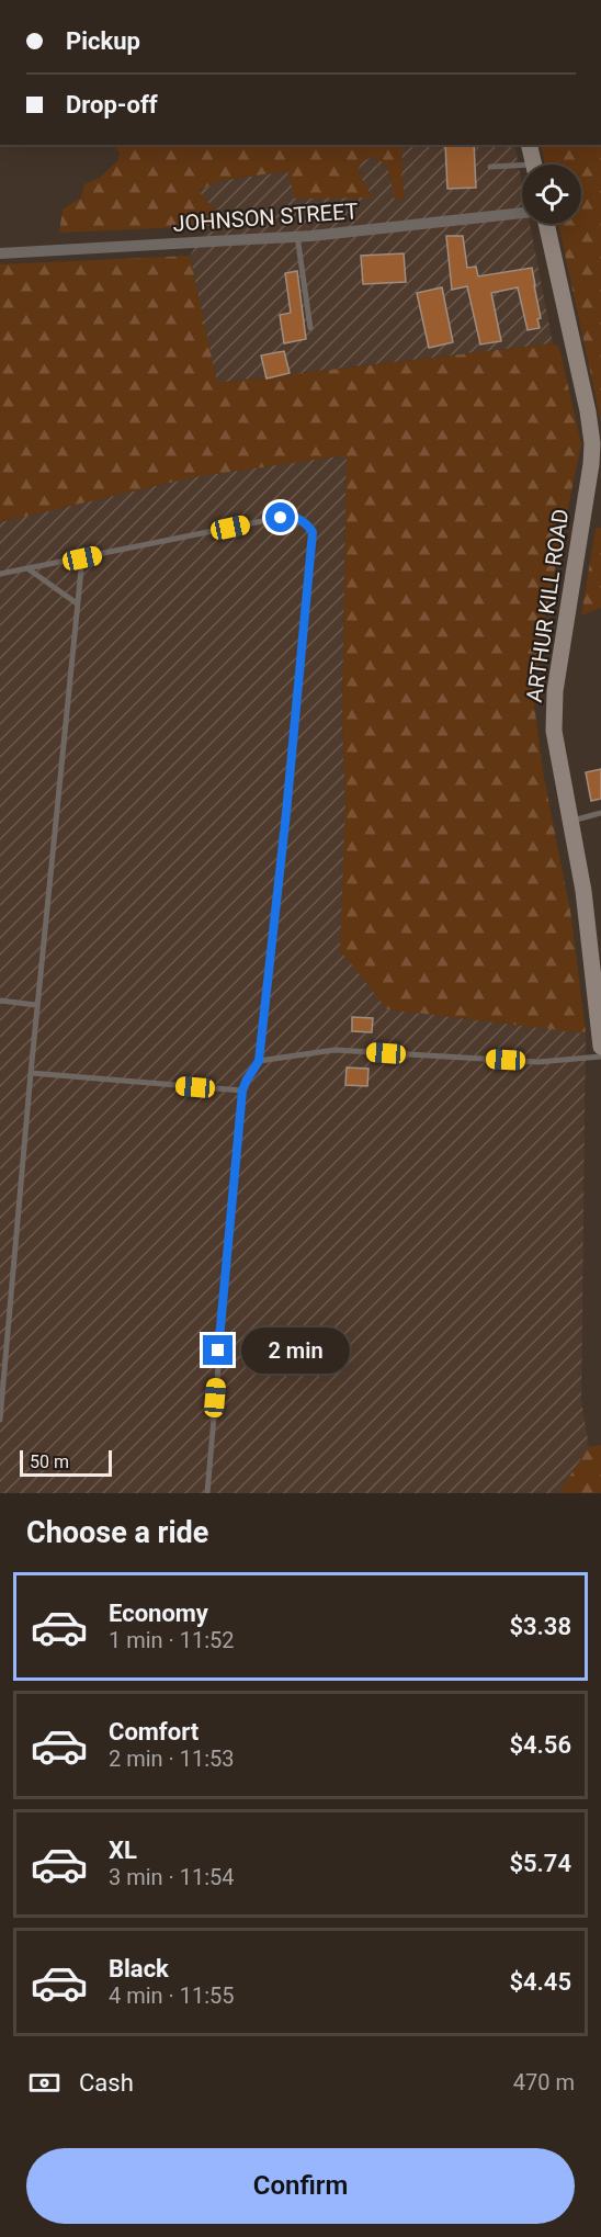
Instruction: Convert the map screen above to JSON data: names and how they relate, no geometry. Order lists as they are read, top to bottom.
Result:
{
  "streets": {
    "street": ["JOHNSON STREET", "ARTHUR KILL ROAD"]
  },
  "scale_bar": "50 m",
  "page": {
    "banner": ["Pickup", "Drop-off"],
    "bubble": "2 min",
    "scale": "50 m",
    "heading": "Choose a ride",
    "list": [
      {
        "name": "Economy",
        "note": "1 min · 11:52",
        "value": "$3.38"
      },
      {
        "name": "Comfort",
        "note": "2 min · 11:53",
        "value": "$4.56"
      },
      {
        "name": "XL",
        "note": "3 min · 11:54",
        "value": "$5.74"
      },
      {
        "name": "Black",
        "note": "4 min · 11:55",
        "value": "$4.45"
      }
    ],
    "pay": ["Cash", "470 m"],
    "buttons": "Confirm"
  }
}
